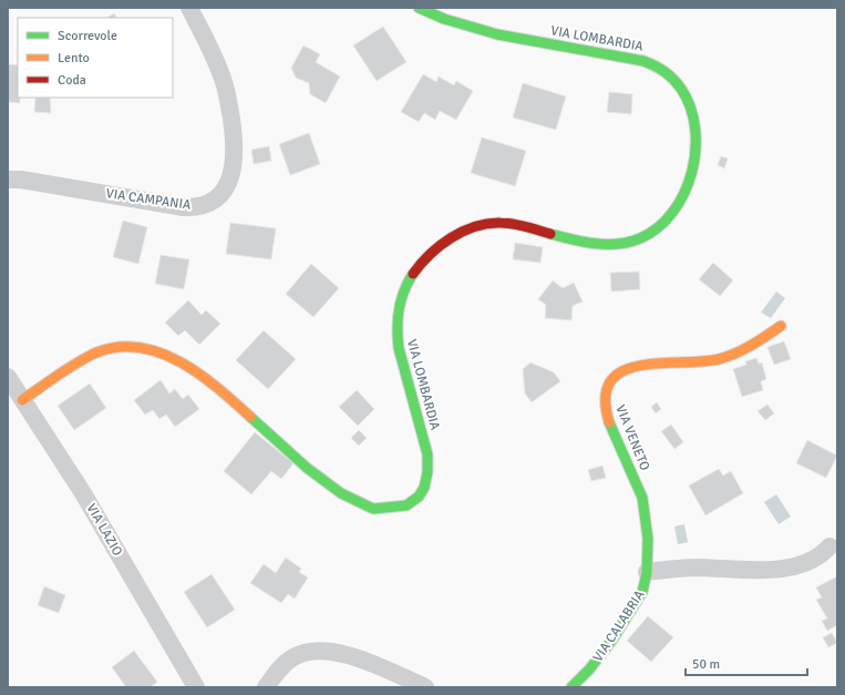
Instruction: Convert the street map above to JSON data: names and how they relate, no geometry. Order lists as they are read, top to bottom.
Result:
{
  "streets": {
    "street": [
      "VIA LOMBARDIA",
      "VIA CAMPANIA",
      "VIA VENETO",
      "VIA LAZIO",
      "VIA CALABRIA"
    ]
  },
  "crossings": [
    ["VIA LOMBARDIA", "VIA LAZIO"],
    ["VIA VENETO", "VIA CALABRIA"]
  ],
  "legend": ["Scorrevole", "Lento", "Coda"],
  "scale_bar": "50 m"
}
